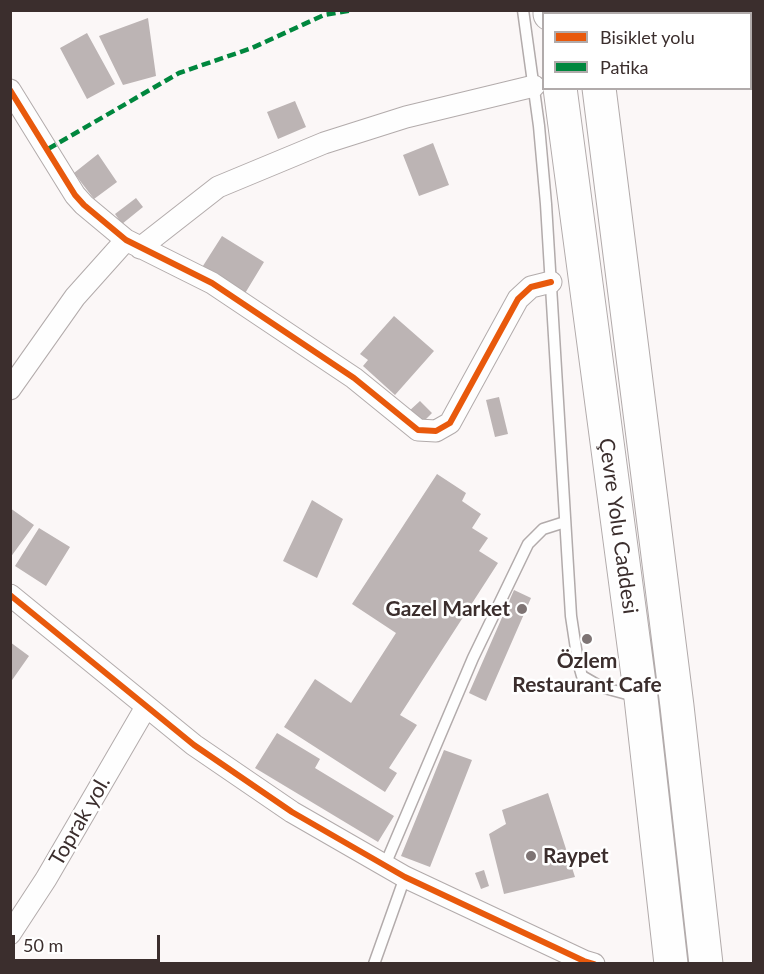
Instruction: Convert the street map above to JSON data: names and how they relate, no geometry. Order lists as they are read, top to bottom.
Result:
{
  "streets": {
    "highway": ["Çevre Yolu Caddesi"],
    "street": ["Toprak yol."]
  },
  "places": ["Gazel Market", "Özlem Restaurant Cafe", "Raypet"],
  "legend": ["Bisiklet yolu", "Patika"],
  "scale_bar": "50 m"
}
